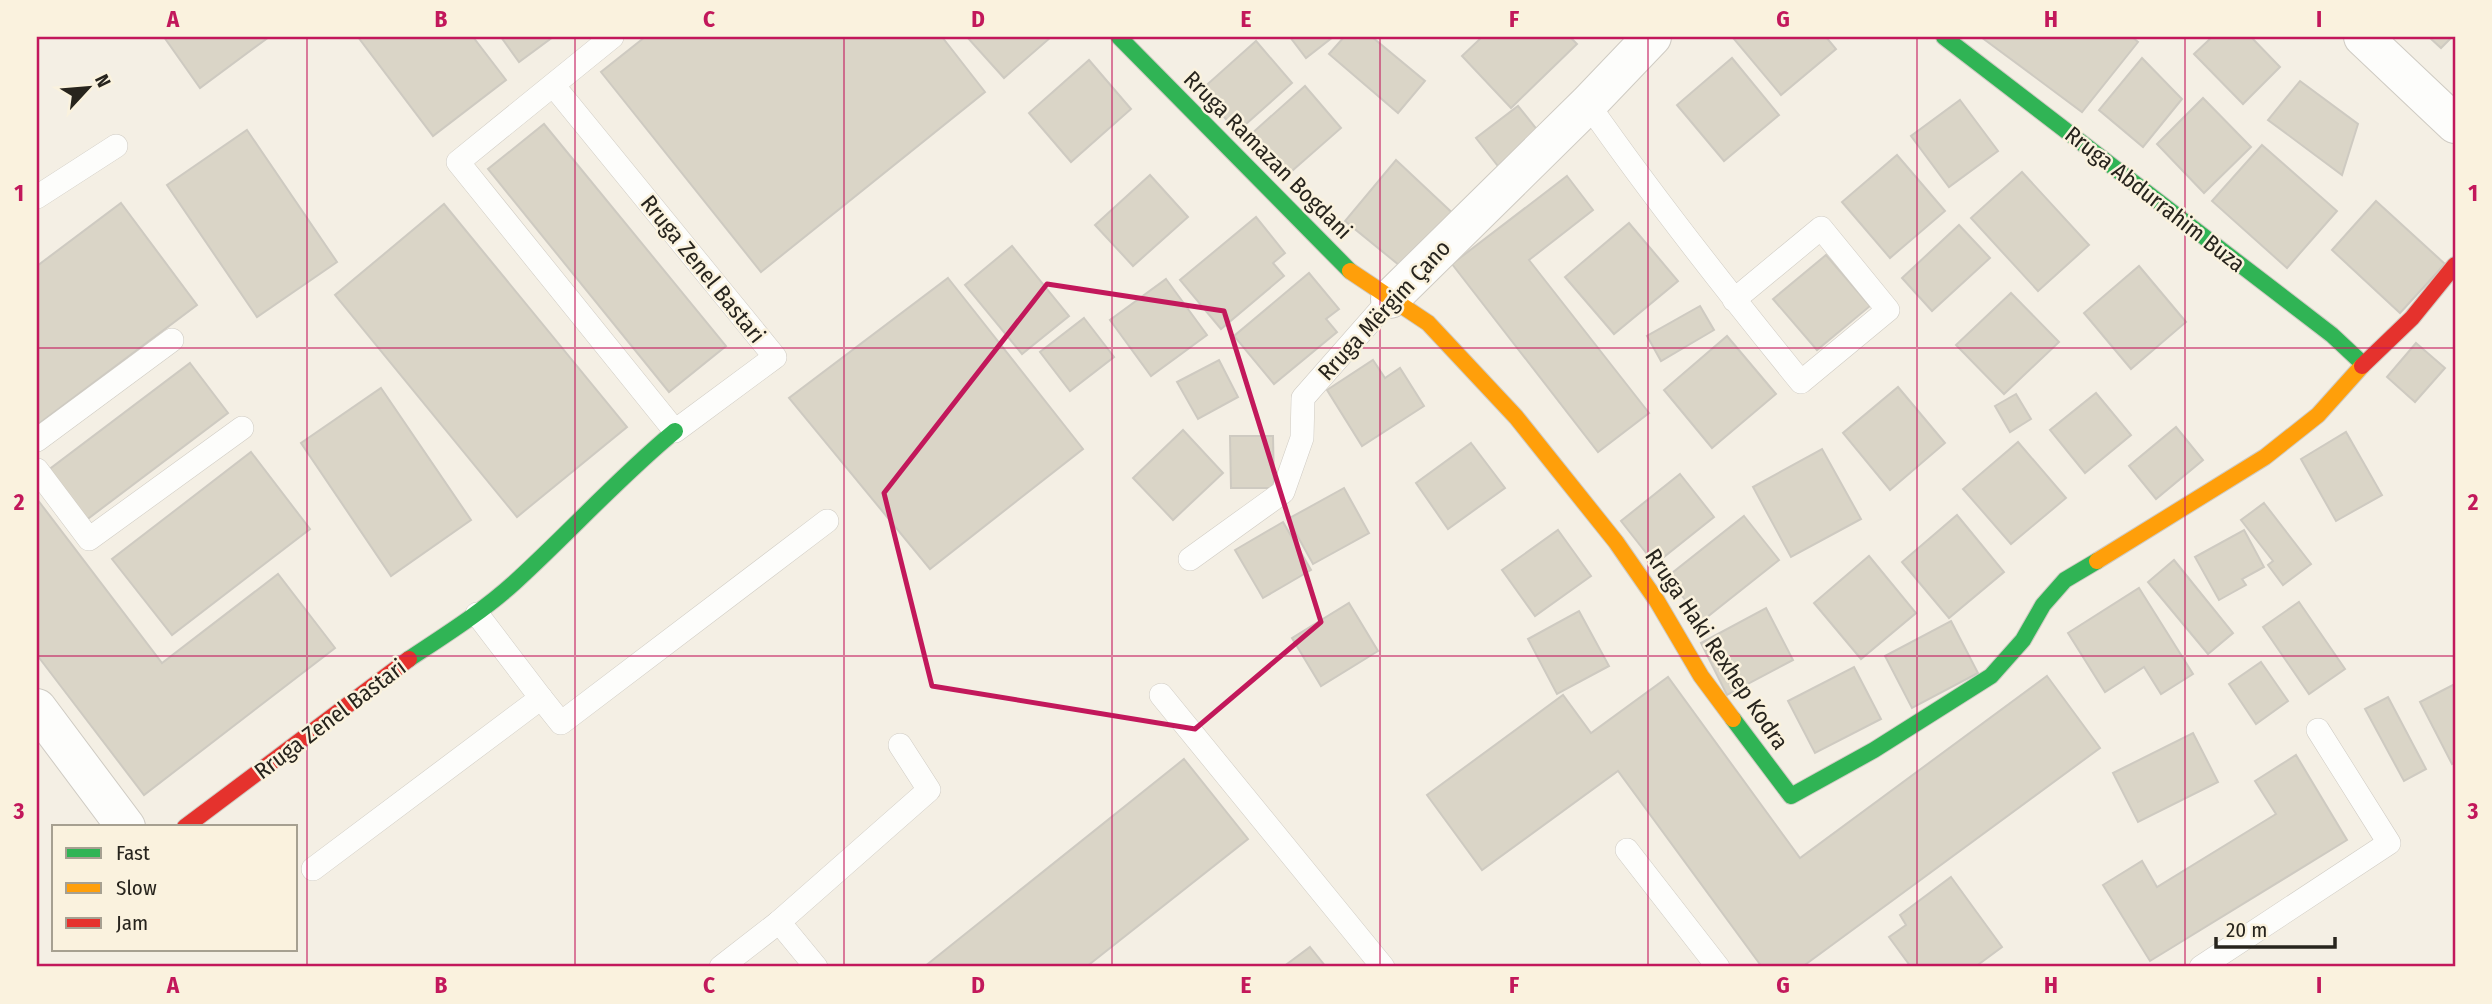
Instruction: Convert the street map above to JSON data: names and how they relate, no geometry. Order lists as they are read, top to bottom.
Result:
{
  "streets": {
    "street": [
      "Rruga Ramazan Bogdani",
      "Rruga Abdurrahim Buza",
      "Rruga Zenel Bastari",
      "Rruga Mërgim Çano",
      "Rruga Haki Rexhep Kodra"
    ]
  },
  "crossings": [
    ["Rruga Ramazan Bogdani", "Rruga Mërgim Çano"],
    ["Rruga Ramazan Bogdani", "Rruga Haki Rexhep Kodra"],
    ["Rruga Abdurrahim Buza", "Rruga Haki Rexhep Kodra"],
    ["Rruga Mërgim Çano", "Rruga Haki Rexhep Kodra"]
  ],
  "legend": ["Fast", "Slow", "Jam"],
  "scale_bar": "20 m",
  "north": "top right",
  "grid": {
    "columns": [
      "A",
      "B",
      "C",
      "D",
      "E",
      "F",
      "G",
      "H",
      "I"
    ],
    "rows": ["1", "2", "3"]
  }
}
